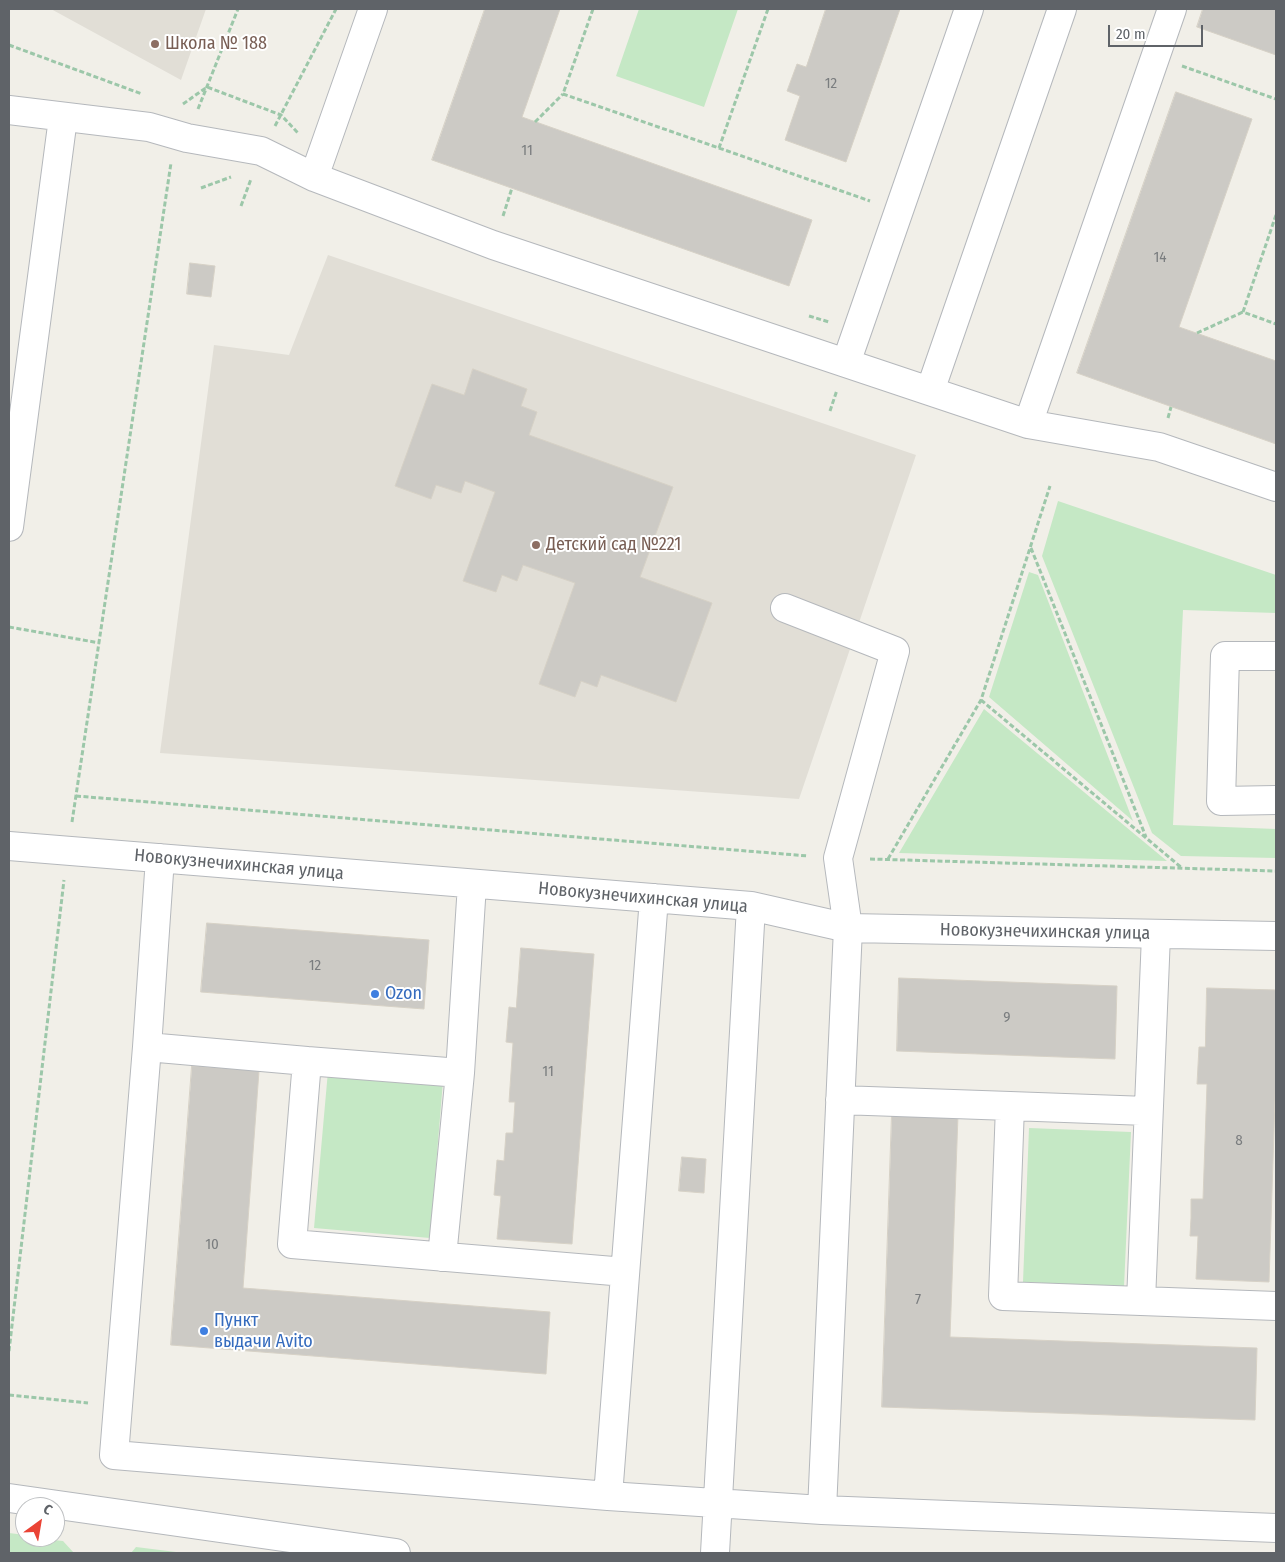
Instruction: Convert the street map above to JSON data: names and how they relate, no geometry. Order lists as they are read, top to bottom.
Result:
{
  "streets": {
    "street": ["Новокузнечихинская улица"]
  },
  "places": [
    "Школа № 188",
    "Детский сад №221",
    "Ozon",
    "Пункт выдачи Avito"
  ],
  "house_numbers": [
    "12",
    "11",
    "14",
    "12",
    "9",
    "11",
    "8",
    "10",
    "7"
  ],
  "scale_bar": "20 m",
  "north": "top right"
}
